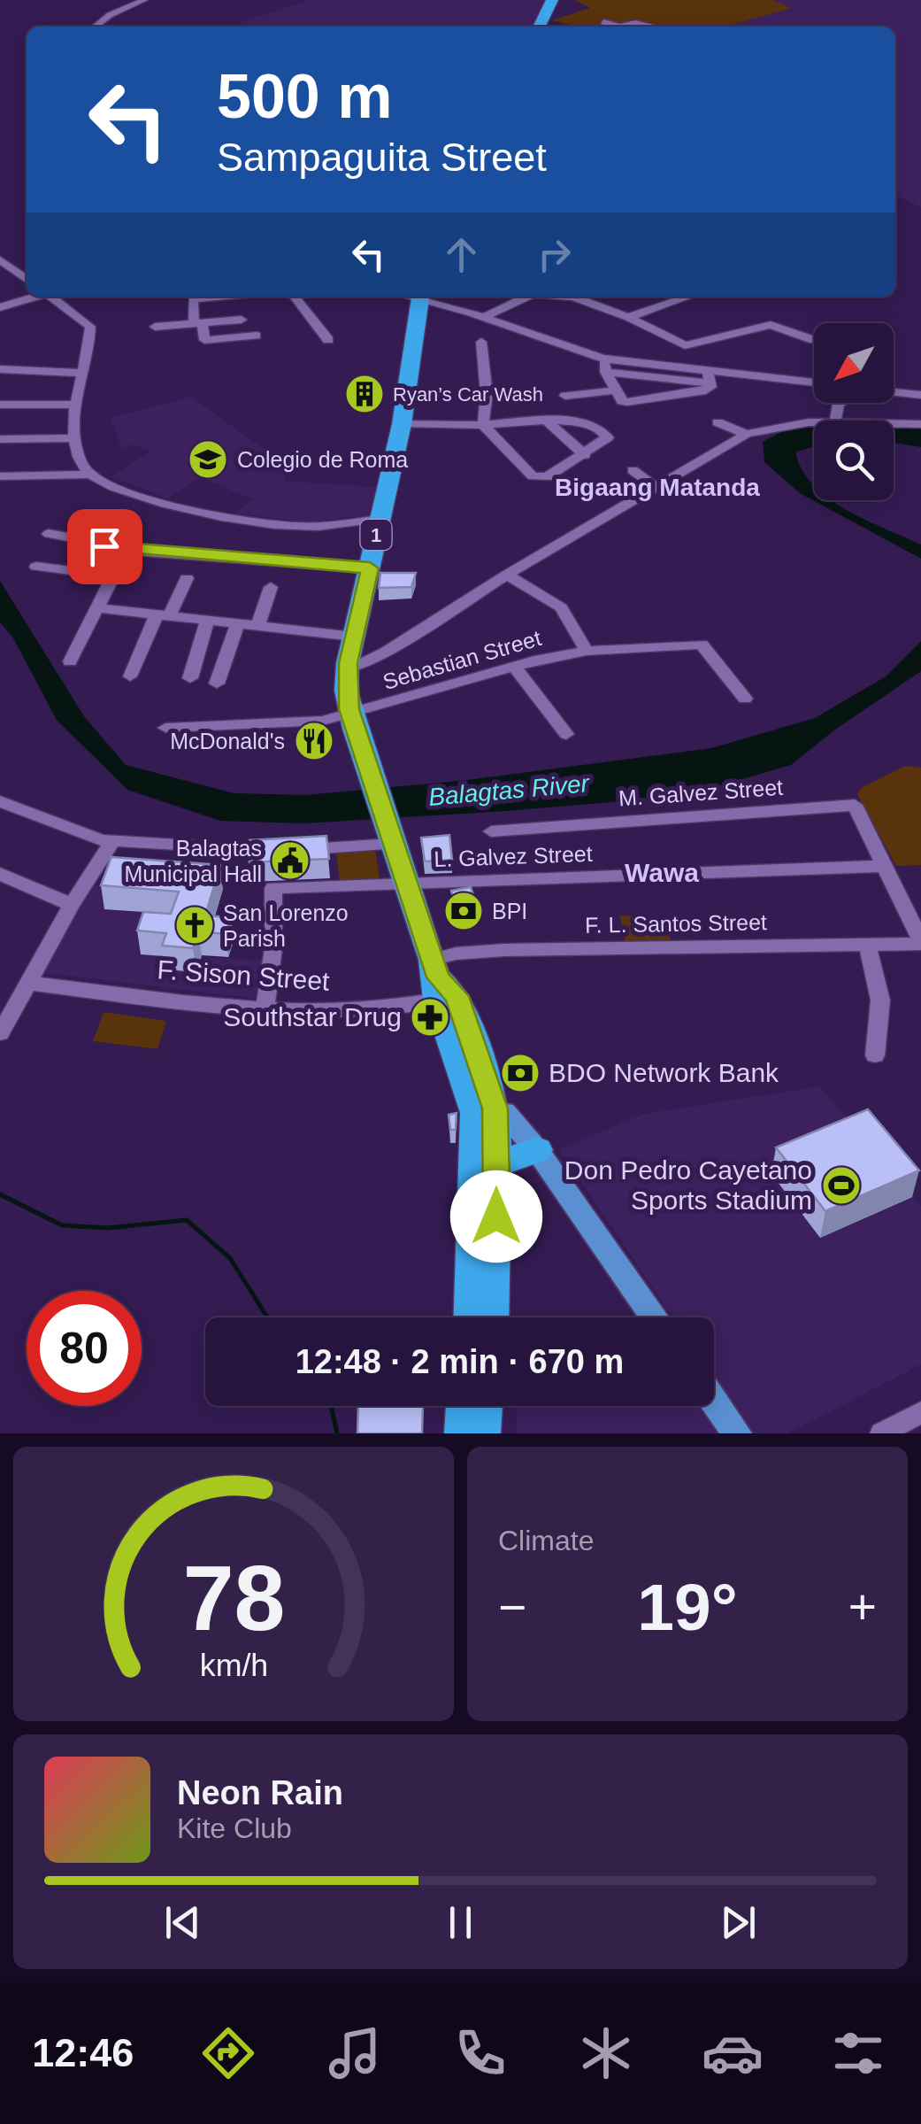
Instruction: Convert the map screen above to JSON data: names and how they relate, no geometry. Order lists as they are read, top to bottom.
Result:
{
  "streets": {
    "highway": ["1"],
    "street": [
      "Sebastian Street",
      "M. Galvez Street",
      "L. Galvez Street",
      "F. L. Santos Street",
      "F. Sison Street"
    ]
  },
  "crossings": [
    ["1", "Sebastian Street"],
    ["1", "L. Galvez Street"],
    ["1", "F. L. Santos Street"],
    ["1", "F. Sison Street"],
    ["M. Galvez Street", "L. Galvez Street"],
    ["L. Galvez Street", "F. Sison Street"],
    ["F. L. Santos Street", "F. Sison Street"]
  ],
  "districts": ["Bigaang Matanda", "Wawa"],
  "water": ["Balagtas River"],
  "places": {
    "building": ["Ryan’s Car Wash"],
    "school or university": ["Colegio de Roma"],
    "restaurant": ["McDonald's"],
    "public building": ["Balagtas Municipal Hall"],
    "bank": ["BPI", "BDO Network Bank"],
    "church": ["San Lorenzo Parish"],
    "pharmacy": ["Southstar Drug"],
    "sports": ["Don Pedro Cayetano Sports Stadium"]
  },
  "north": "bottom left",
  "page": {
    "turn": ["500 m", "Sampaguita Street"],
    "limit": "80",
    "trip": "12:48 · 2 min · 670 m",
    "tile": "Climate",
    "heat": ["−", "19°", "+"],
    "song": ["Neon Rain", "Kite Club"],
    "tabs": "12:46",
    "gauge": ["78", "km/h"]
  }
}
